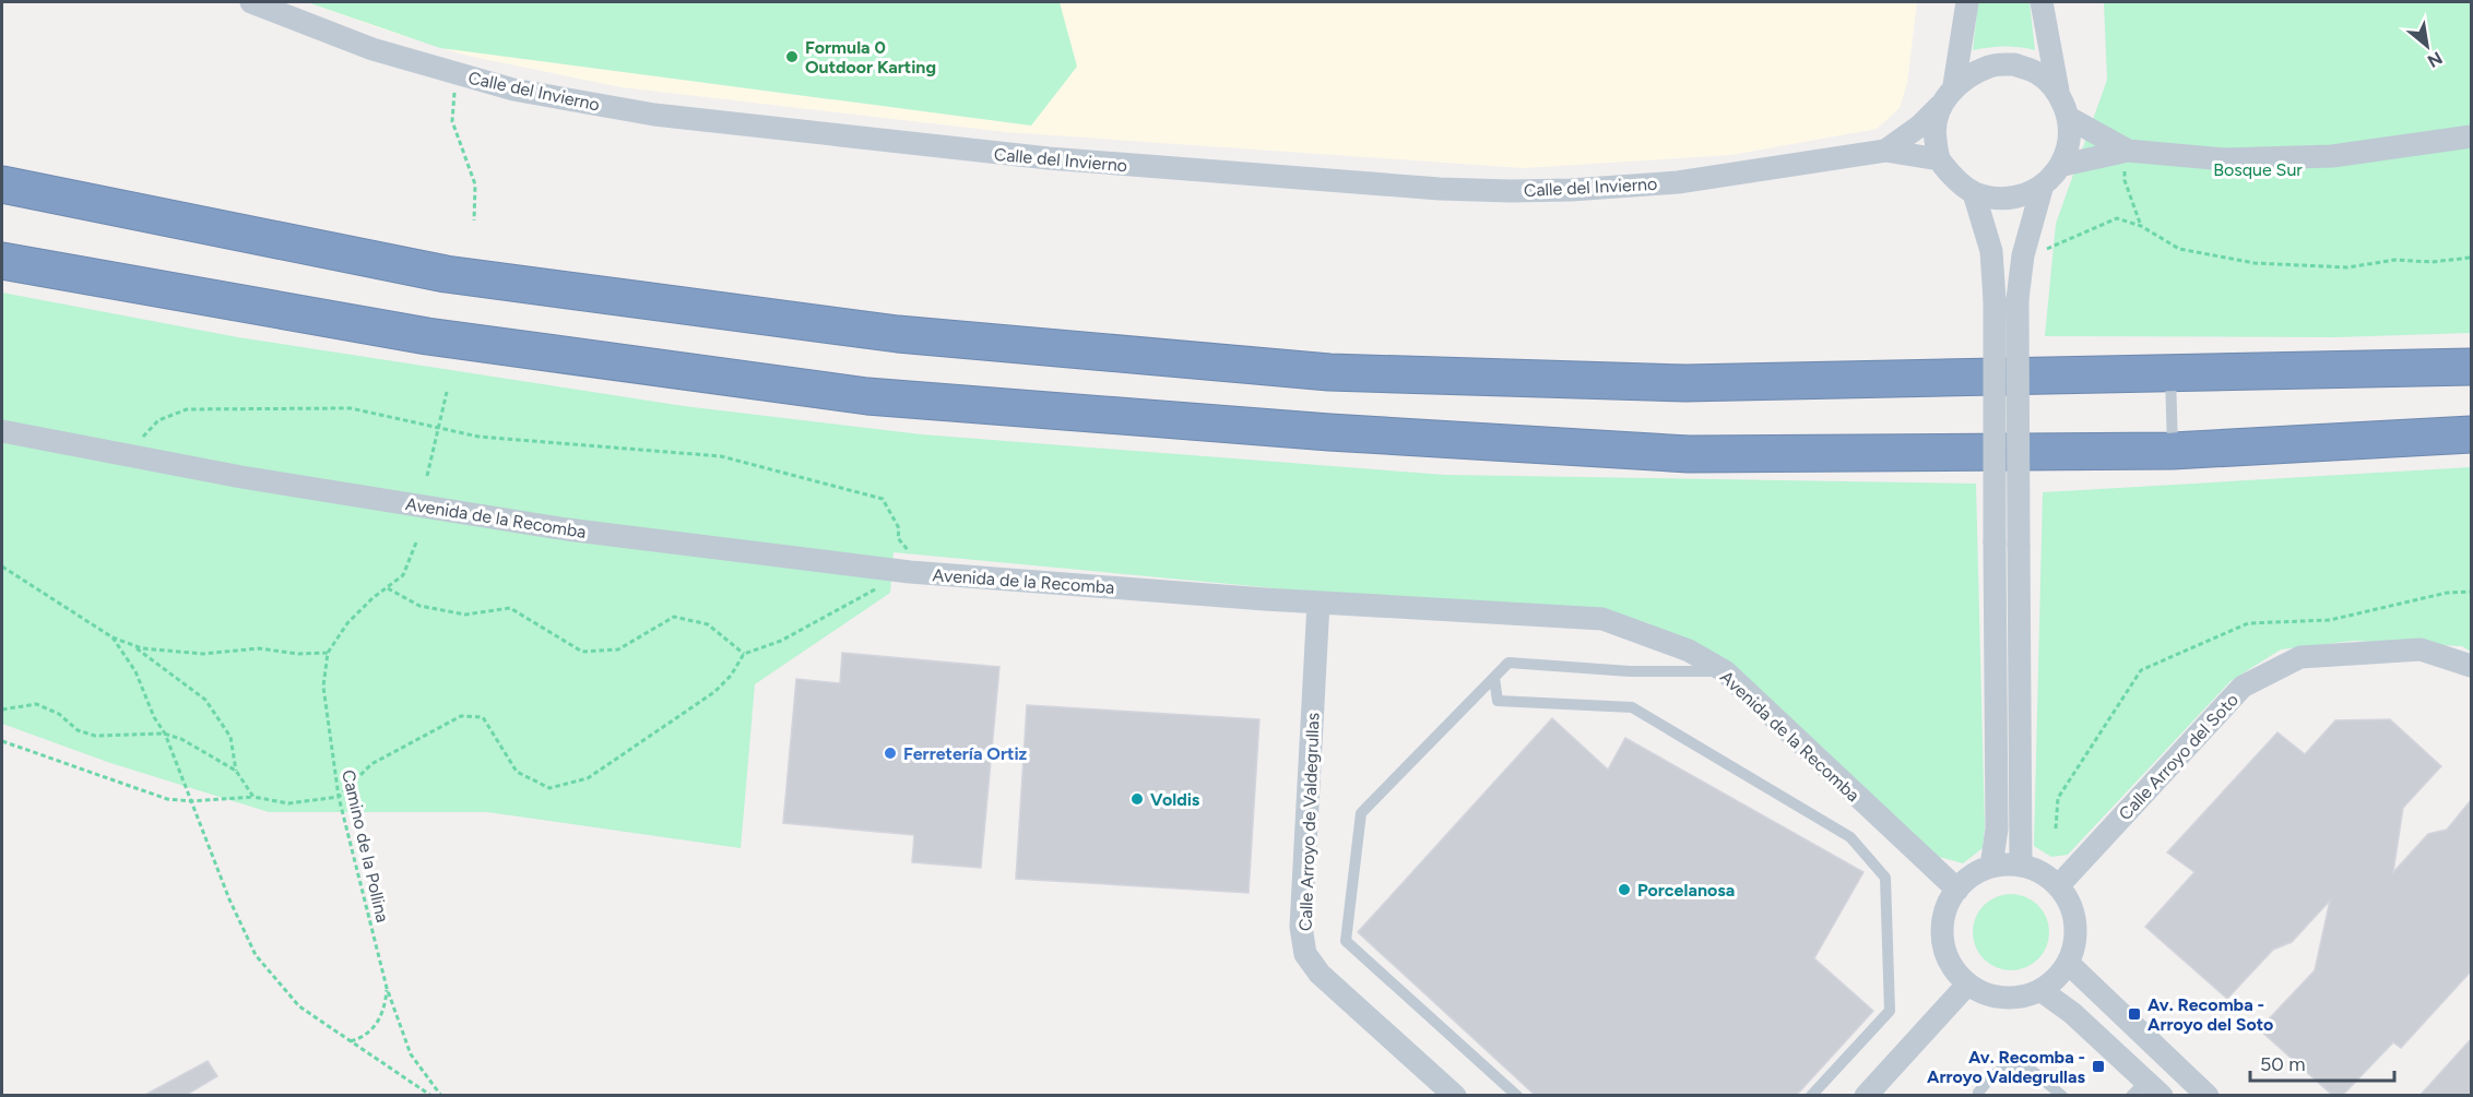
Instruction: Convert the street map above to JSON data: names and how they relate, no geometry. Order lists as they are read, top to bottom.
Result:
{
  "streets": {
    "street": [
      "Calle del Invierno",
      "Avenida de la Recomba",
      "Calle Arroyo del Soto",
      "Calle Arroyo de Valdegrullas"
    ],
    "path": ["Camino de la Pollina"]
  },
  "crossings": [
    ["Avenida de la Recomba", "Calle Arroyo del Soto"],
    ["Avenida de la Recomba", "Calle Arroyo de Valdegrullas"]
  ],
  "parks": ["Bosque Sur"],
  "places": {
    "other": [
      "Formula 0 Outdoor Karting",
      "Ferretería Ortiz",
      "Voldis",
      "Porcelanosa"
    ],
    "transit": ["Av. Recomba - Arroyo del Soto", "Av. Recomba - Arroyo Valdegrullas"]
  },
  "scale_bar": "50 m",
  "north": "bottom right"
}
